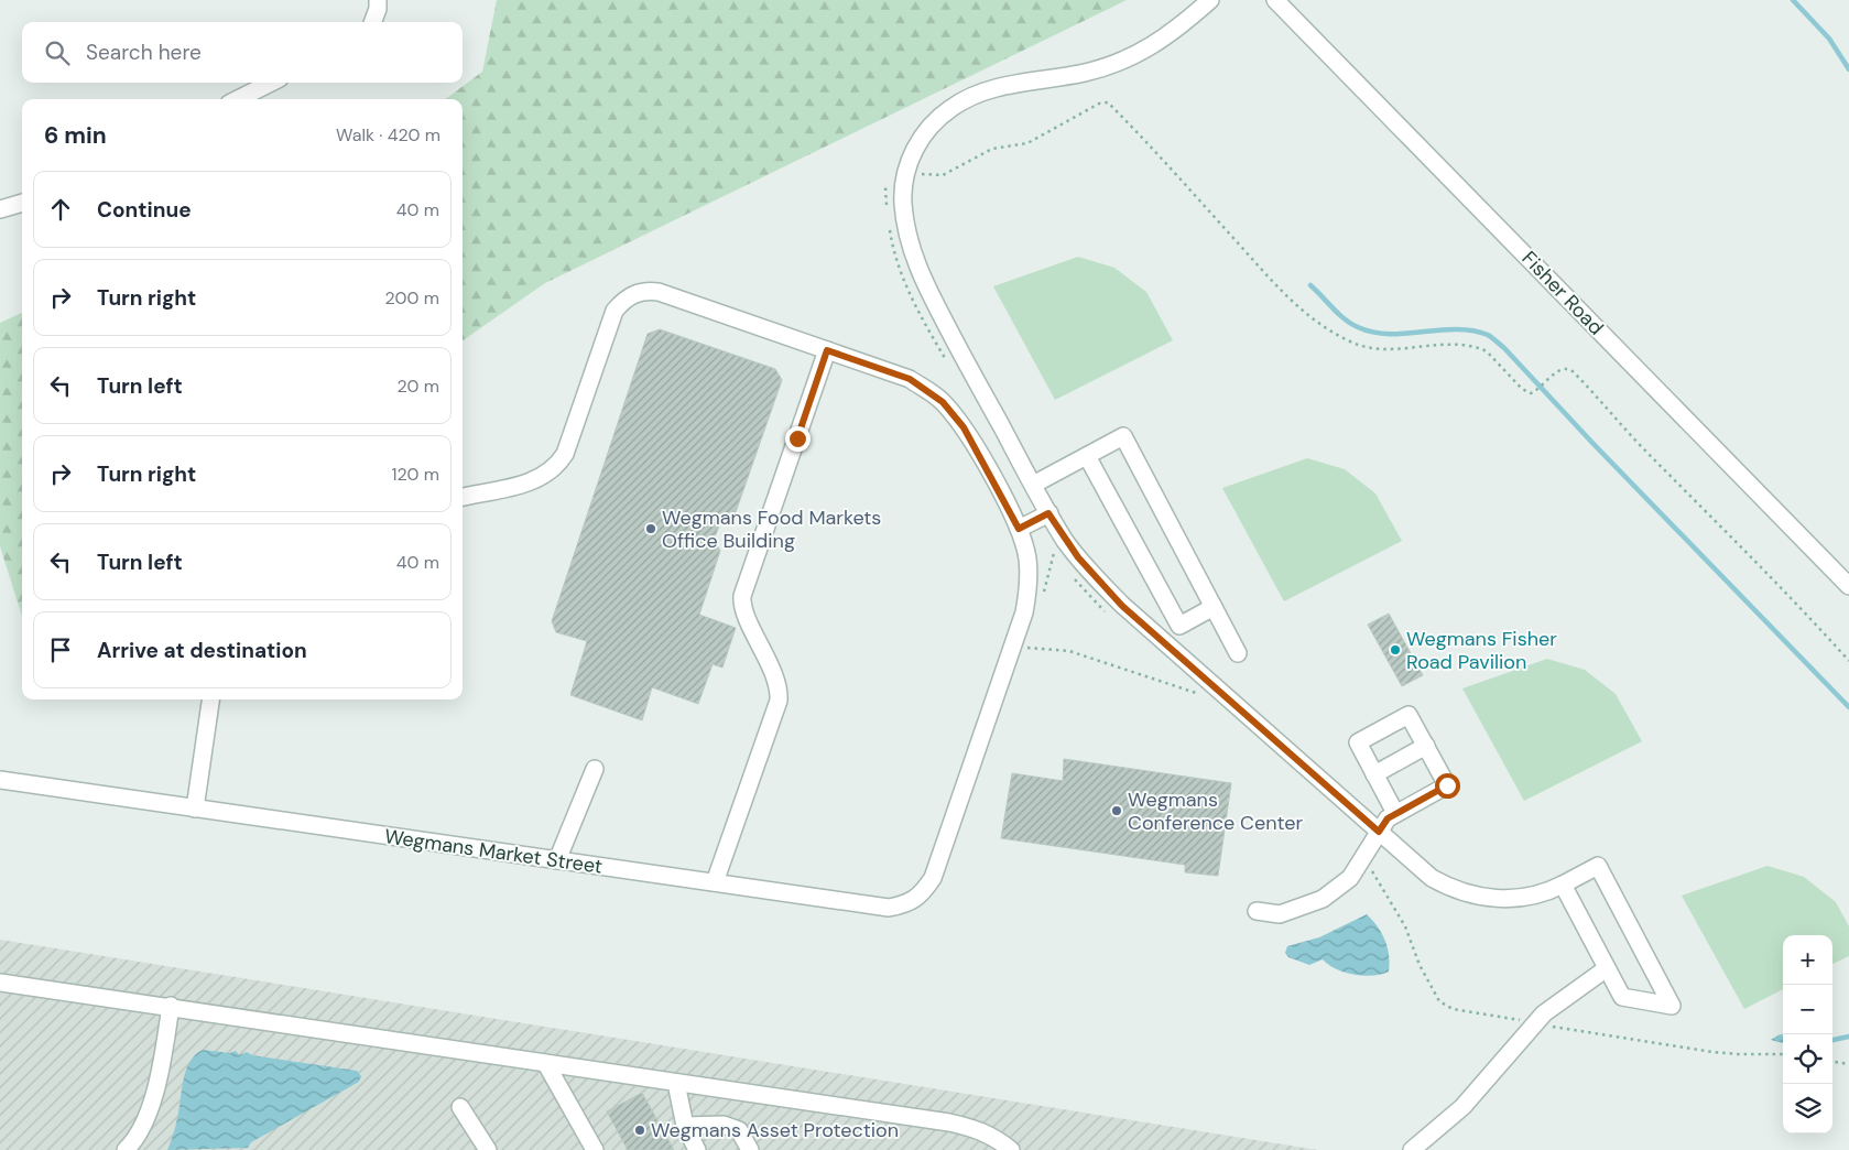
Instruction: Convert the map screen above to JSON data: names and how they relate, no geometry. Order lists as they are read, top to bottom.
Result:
{
  "streets": {
    "street": ["Fisher Road", "Wegmans Market Street"]
  },
  "places": [
    "Wegmans Food Markets Office Building",
    "Wegmans Fisher Road Pavilion",
    "Wegmans Conference Center",
    "Wegmans Asset Protection"
  ],
  "page": {
    "search": "Search here",
    "heading": ["6 min", "Walk · 420 m"],
    "list": [
      ["Continue", "40 m"],
      ["Turn right", "200 m"],
      ["Turn left", "20 m"],
      ["Turn right", "120 m"],
      ["Turn left", "40 m"],
      "Arrive at destination"
    ],
    "map_buttons": ["+", "−"]
  }
}
